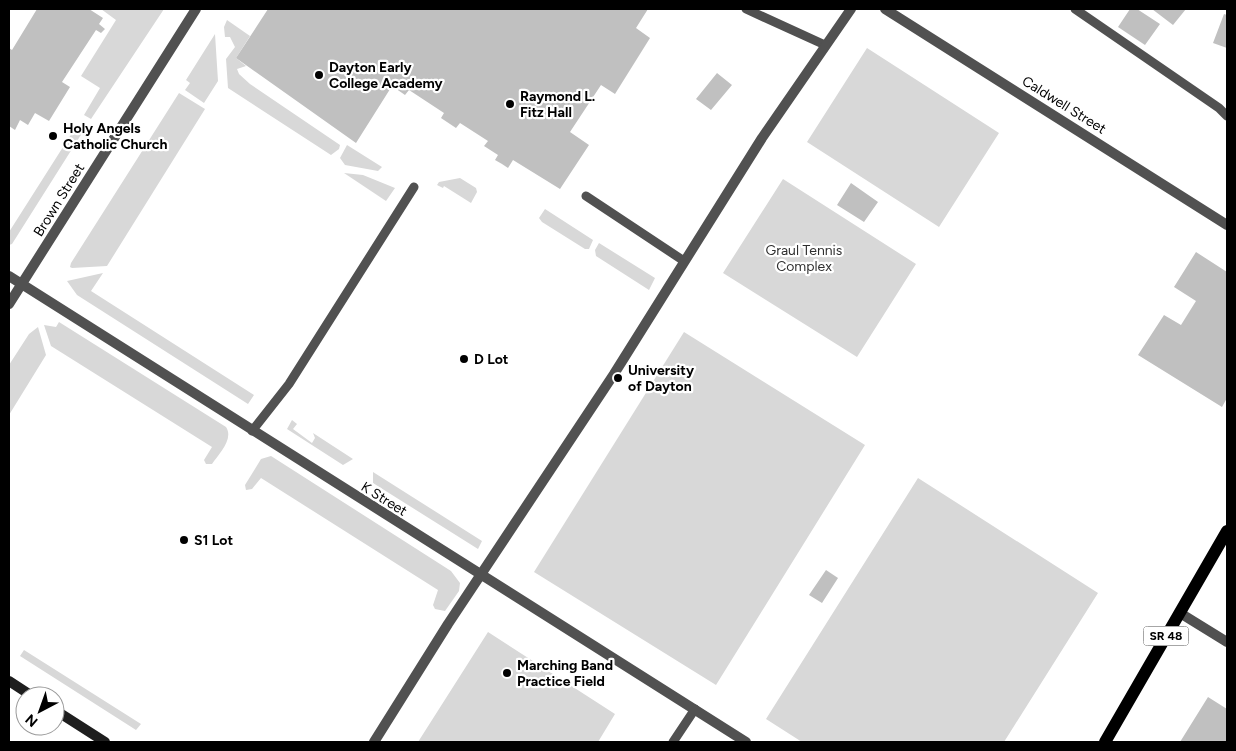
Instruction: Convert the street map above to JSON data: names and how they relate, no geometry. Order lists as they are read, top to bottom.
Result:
{
  "streets": {
    "main road": ["SR 48"],
    "street": ["Caldwell Street", "Brown Street", "K Street"]
  },
  "crossings": [
    ["Brown Street", "K Street"]
  ],
  "parks": ["Graul Tennis Complex"],
  "places": [
    "Dayton Early College Academy",
    "Raymond L. Fitz Hall",
    "Holy Angels Catholic Church",
    "D Lot",
    "University of Dayton",
    "S1 Lot",
    "Marching Band Practice Field"
  ],
  "north": "bottom left"
}
